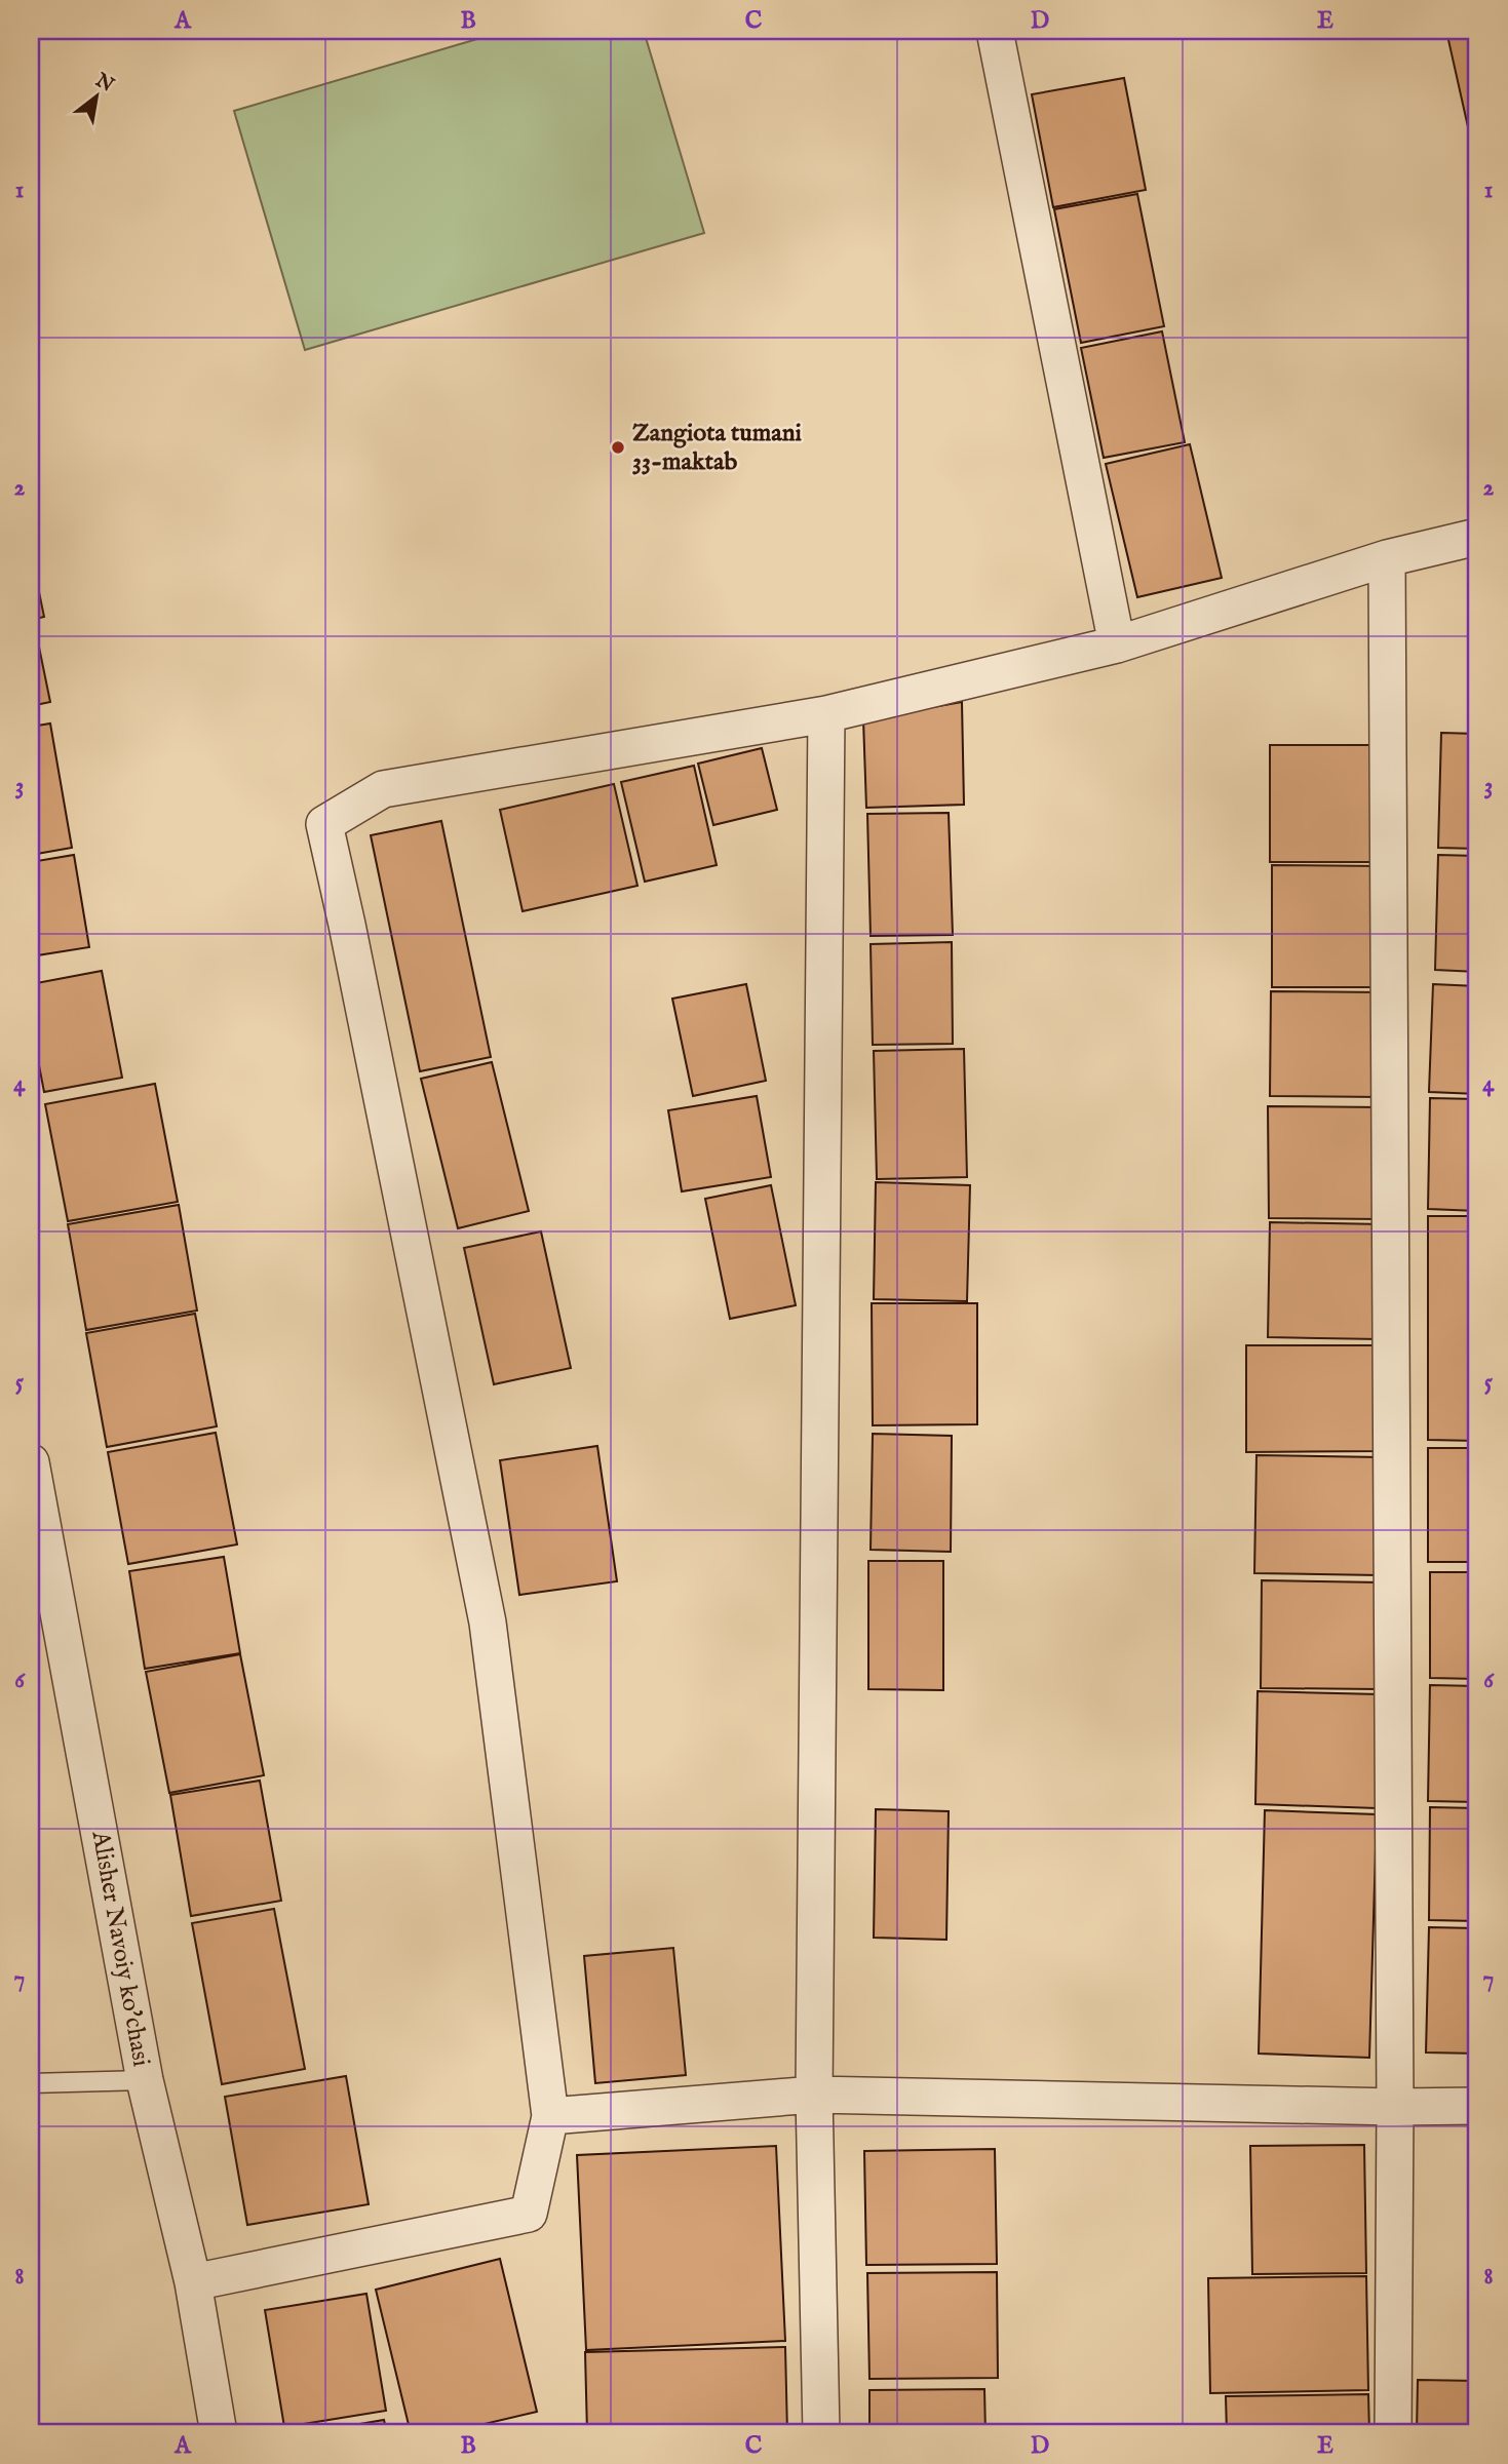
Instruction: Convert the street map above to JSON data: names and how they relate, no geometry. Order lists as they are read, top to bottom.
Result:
{
  "streets": {
    "street": ["Alisher Navoiy ko'chasi"]
  },
  "places": ["Zangiota tumani 33-maktab"],
  "north": "top right",
  "grid": {
    "columns": [
      "A",
      "B",
      "C",
      "D",
      "E"
    ],
    "rows": [
      "1",
      "2",
      "3",
      "4",
      "5",
      "6",
      "7",
      "8"
    ]
  }
}
